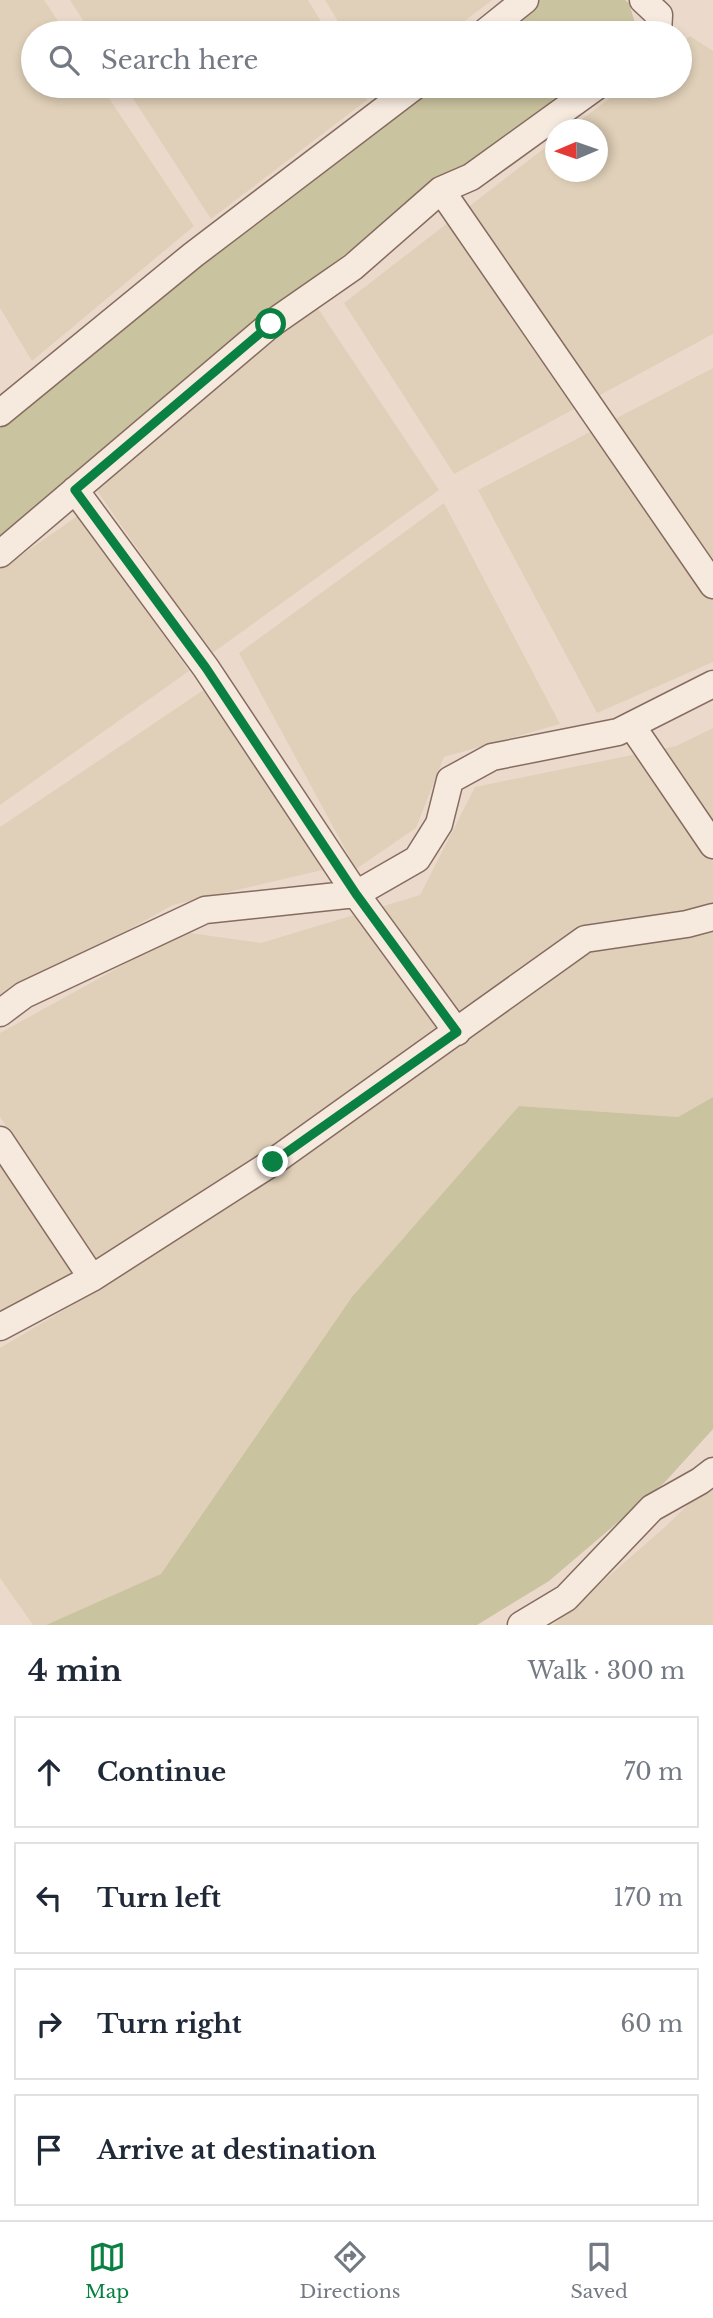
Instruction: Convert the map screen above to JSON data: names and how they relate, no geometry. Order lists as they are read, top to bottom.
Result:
{
  "north": "left",
  "page": {
    "search": "Search here",
    "heading": ["4 min", "Walk · 300 m"],
    "list": [
      ["Continue", "70 m"],
      ["Turn left", "170 m"],
      ["Turn right", "60 m"],
      "Arrive at destination"
    ],
    "nav": ["Map", "Directions", "Saved"]
  }
}
